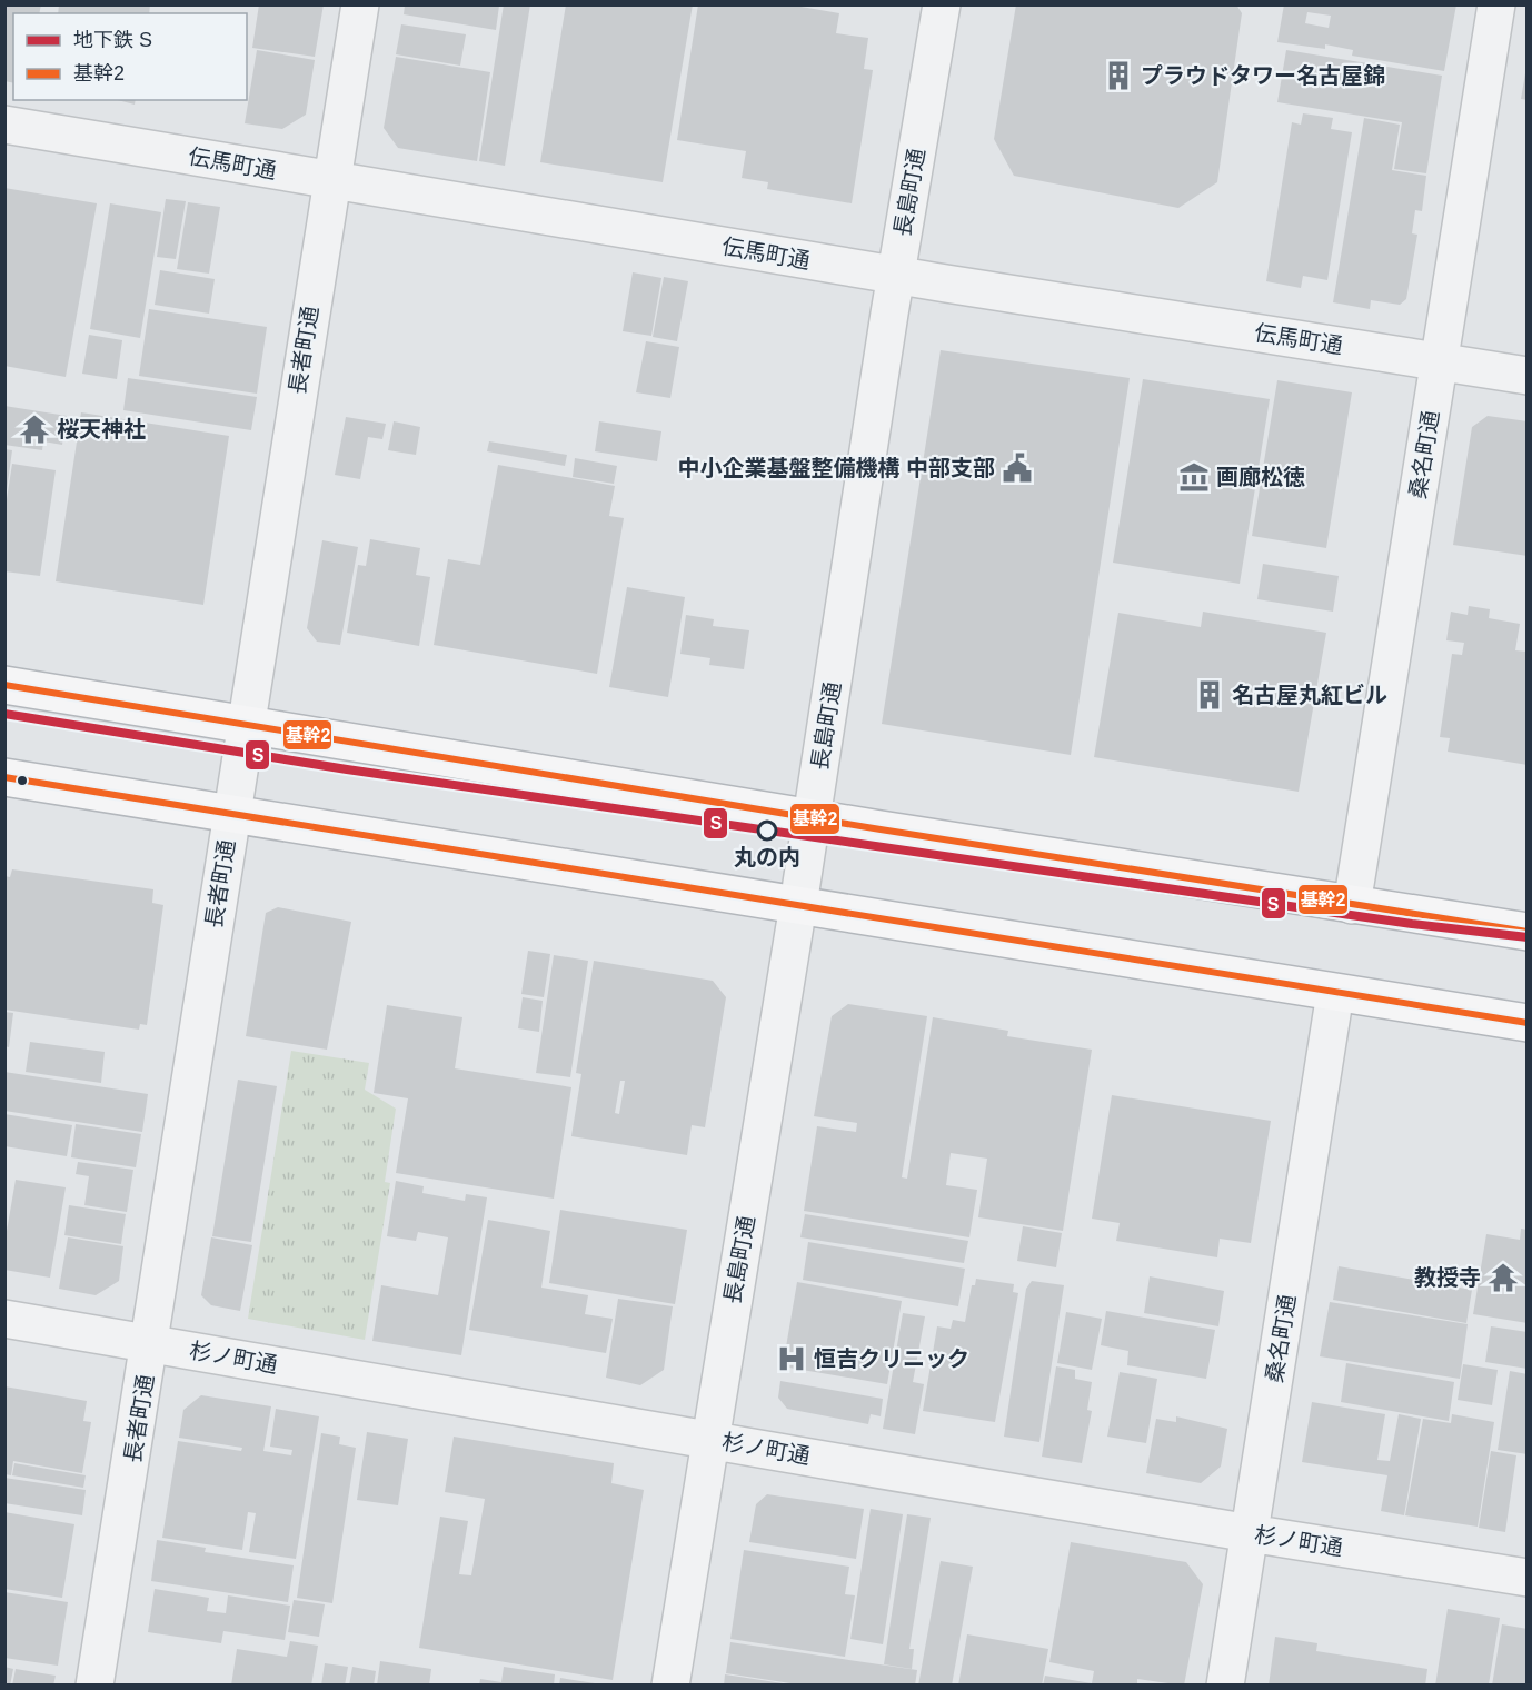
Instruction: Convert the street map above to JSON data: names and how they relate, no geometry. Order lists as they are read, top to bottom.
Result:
{
  "streets": {
    "street": [
      "伝馬町通",
      "長島町通",
      "長者町通",
      "桑名町通",
      "杉ノ町通"
    ]
  },
  "crossings": [
    ["伝馬町通", "長島町通"],
    ["伝馬町通", "長者町通"],
    ["伝馬町通", "桑名町通"],
    ["長島町通", "杉ノ町通"],
    ["長者町通", "杉ノ町通"],
    ["桑名町通", "杉ノ町通"]
  ],
  "places": {
    "building": ["プラウドタワー名古屋錦", "名古屋丸紅ビル"],
    "temple": ["桜天神社", "教授寺"],
    "public building": ["中小企業基盤整備機構 中部支部"],
    "museum": ["画廊松徳"],
    "other": ["丸の内"],
    "hospital": ["恒吉クリニック"]
  },
  "lines": ["transit line 基幹2", "metro line S"],
  "legend": ["地下鉄 S", "基幹2"]
}
